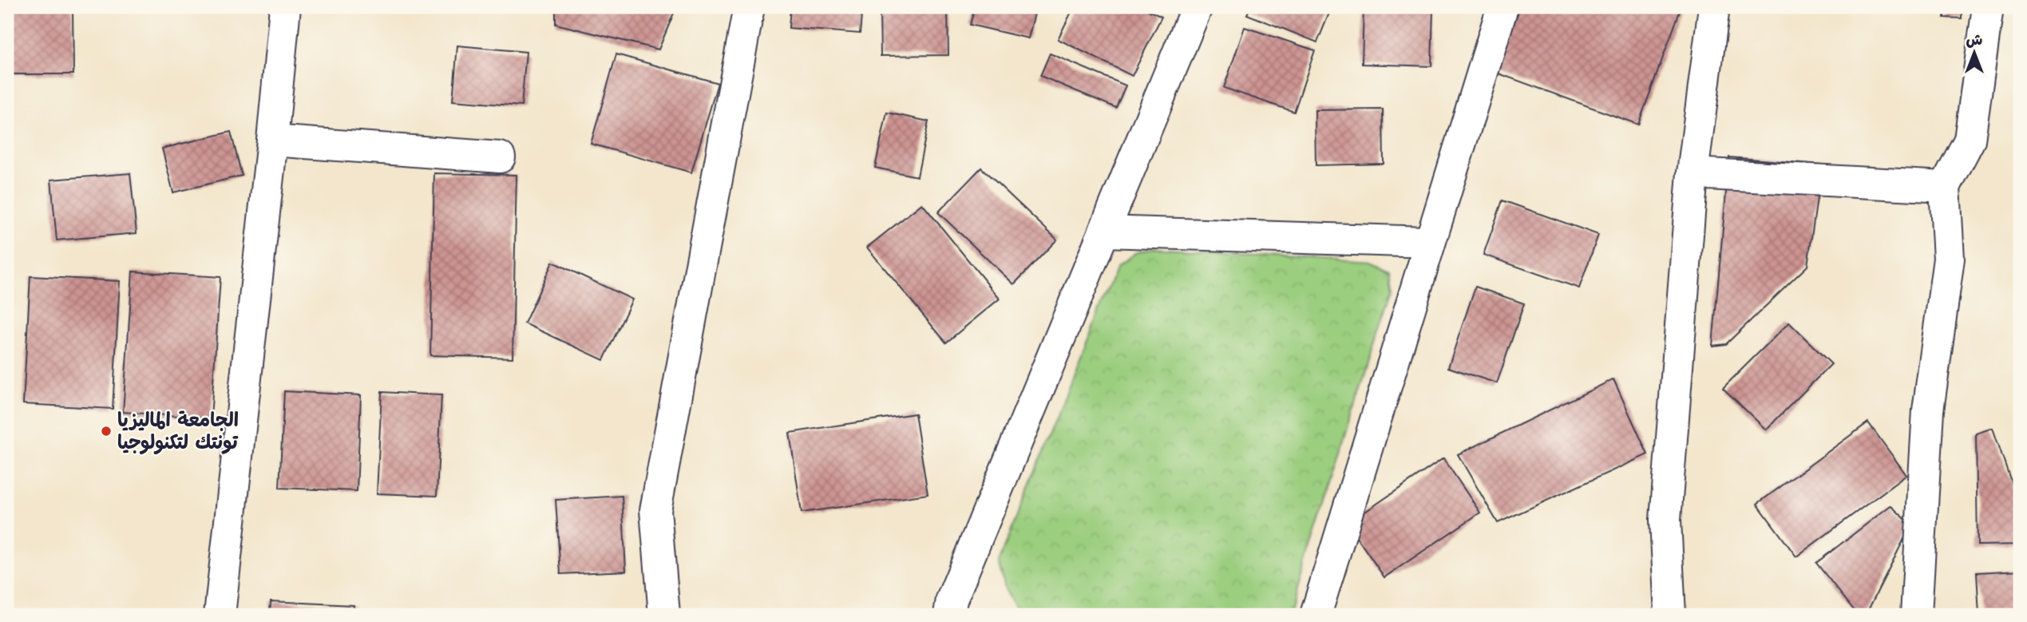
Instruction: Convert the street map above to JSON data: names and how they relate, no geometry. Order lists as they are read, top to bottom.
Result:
{
  "places": ["الجامعة الماليزيا تونتك لتكنولوجيا"],
  "north": "top"
}
